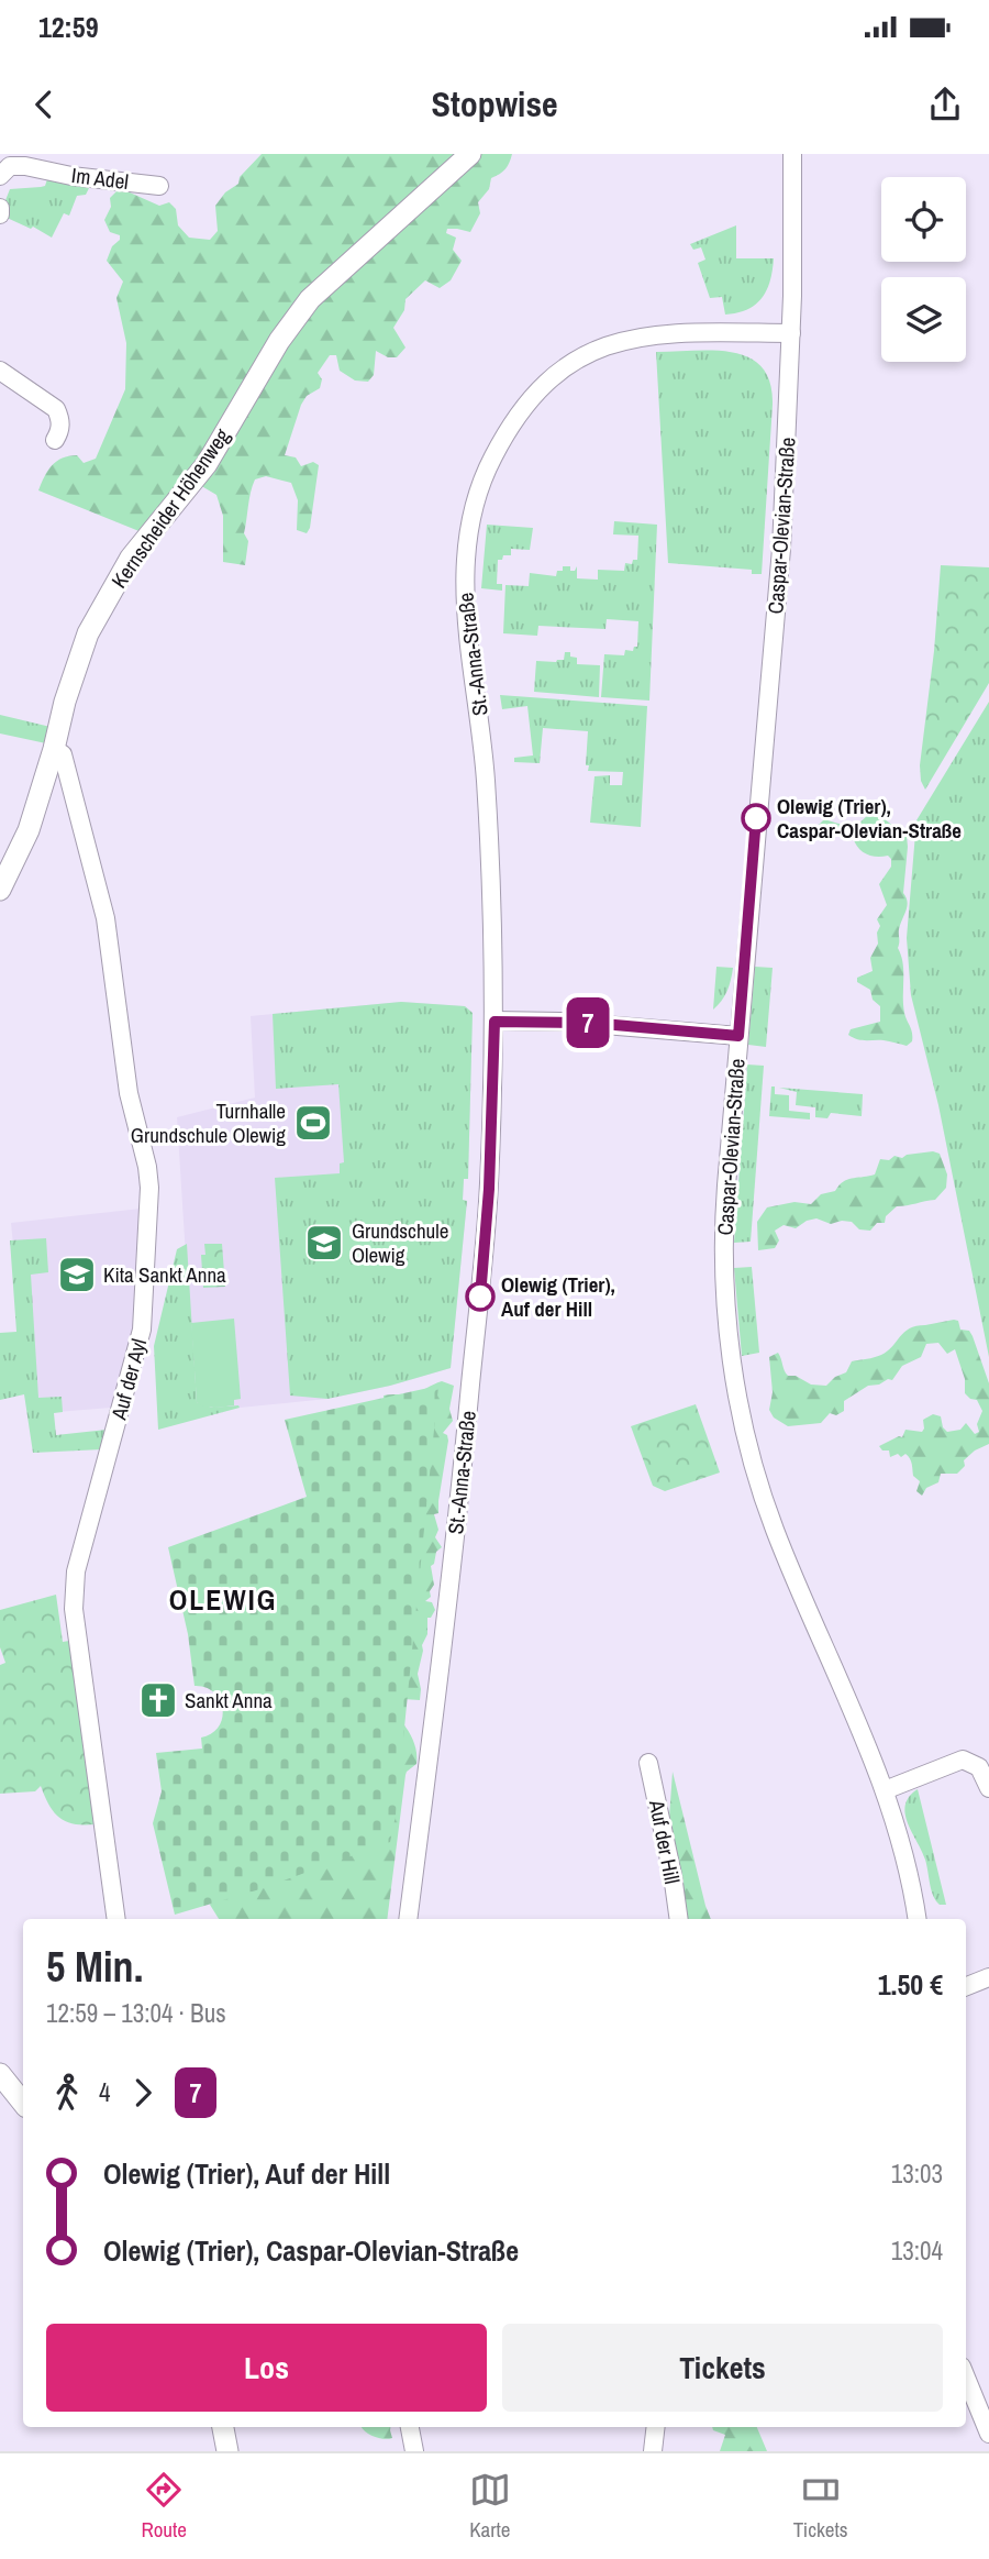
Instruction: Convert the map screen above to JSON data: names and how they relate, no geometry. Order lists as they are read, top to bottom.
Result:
{
  "streets": {
    "street": [
      "Im Adel",
      "Kernscheider Höhenweg",
      "Caspar-Olevian-Straße",
      "St.-Anna-Straße",
      "Auf der Ayl",
      "Auf der Hill"
    ]
  },
  "crossings": [
    ["Kernscheider Höhenweg", "Auf der Ayl"],
    ["Caspar-Olevian-Straße", "St.-Anna-Straße"]
  ],
  "districts": ["OLEWIG"],
  "places": {
    "other": ["Olewig (Trier), Caspar-Olevian-Straße", "Olewig (Trier), Auf der Hill"],
    "sports": ["Turnhalle Grundschule Olewig"],
    "school or university": ["Grundschule Olewig", "Kita Sankt Anna"],
    "church": ["Sankt Anna"]
  },
  "lines": ["bus line 7"],
  "page": {
    "status": "12:59",
    "header": "Stopwise",
    "on_map": "7",
    "heading": ["5 Min.", "12:59 – 13:04 · Bus", "1.50 €"],
    "legs": ["4", "7"],
    "list": [
      {
        "name": "Olewig (Trier), Auf der Hill",
        "value": "13:03"
      },
      {
        "name": "Olewig (Trier), Caspar-Olevian-Straße",
        "value": "13:04"
      }
    ],
    "buttons": ["Los", "Tickets"],
    "tabs": ["Route", "Karte", "Tickets"]
  }
}
